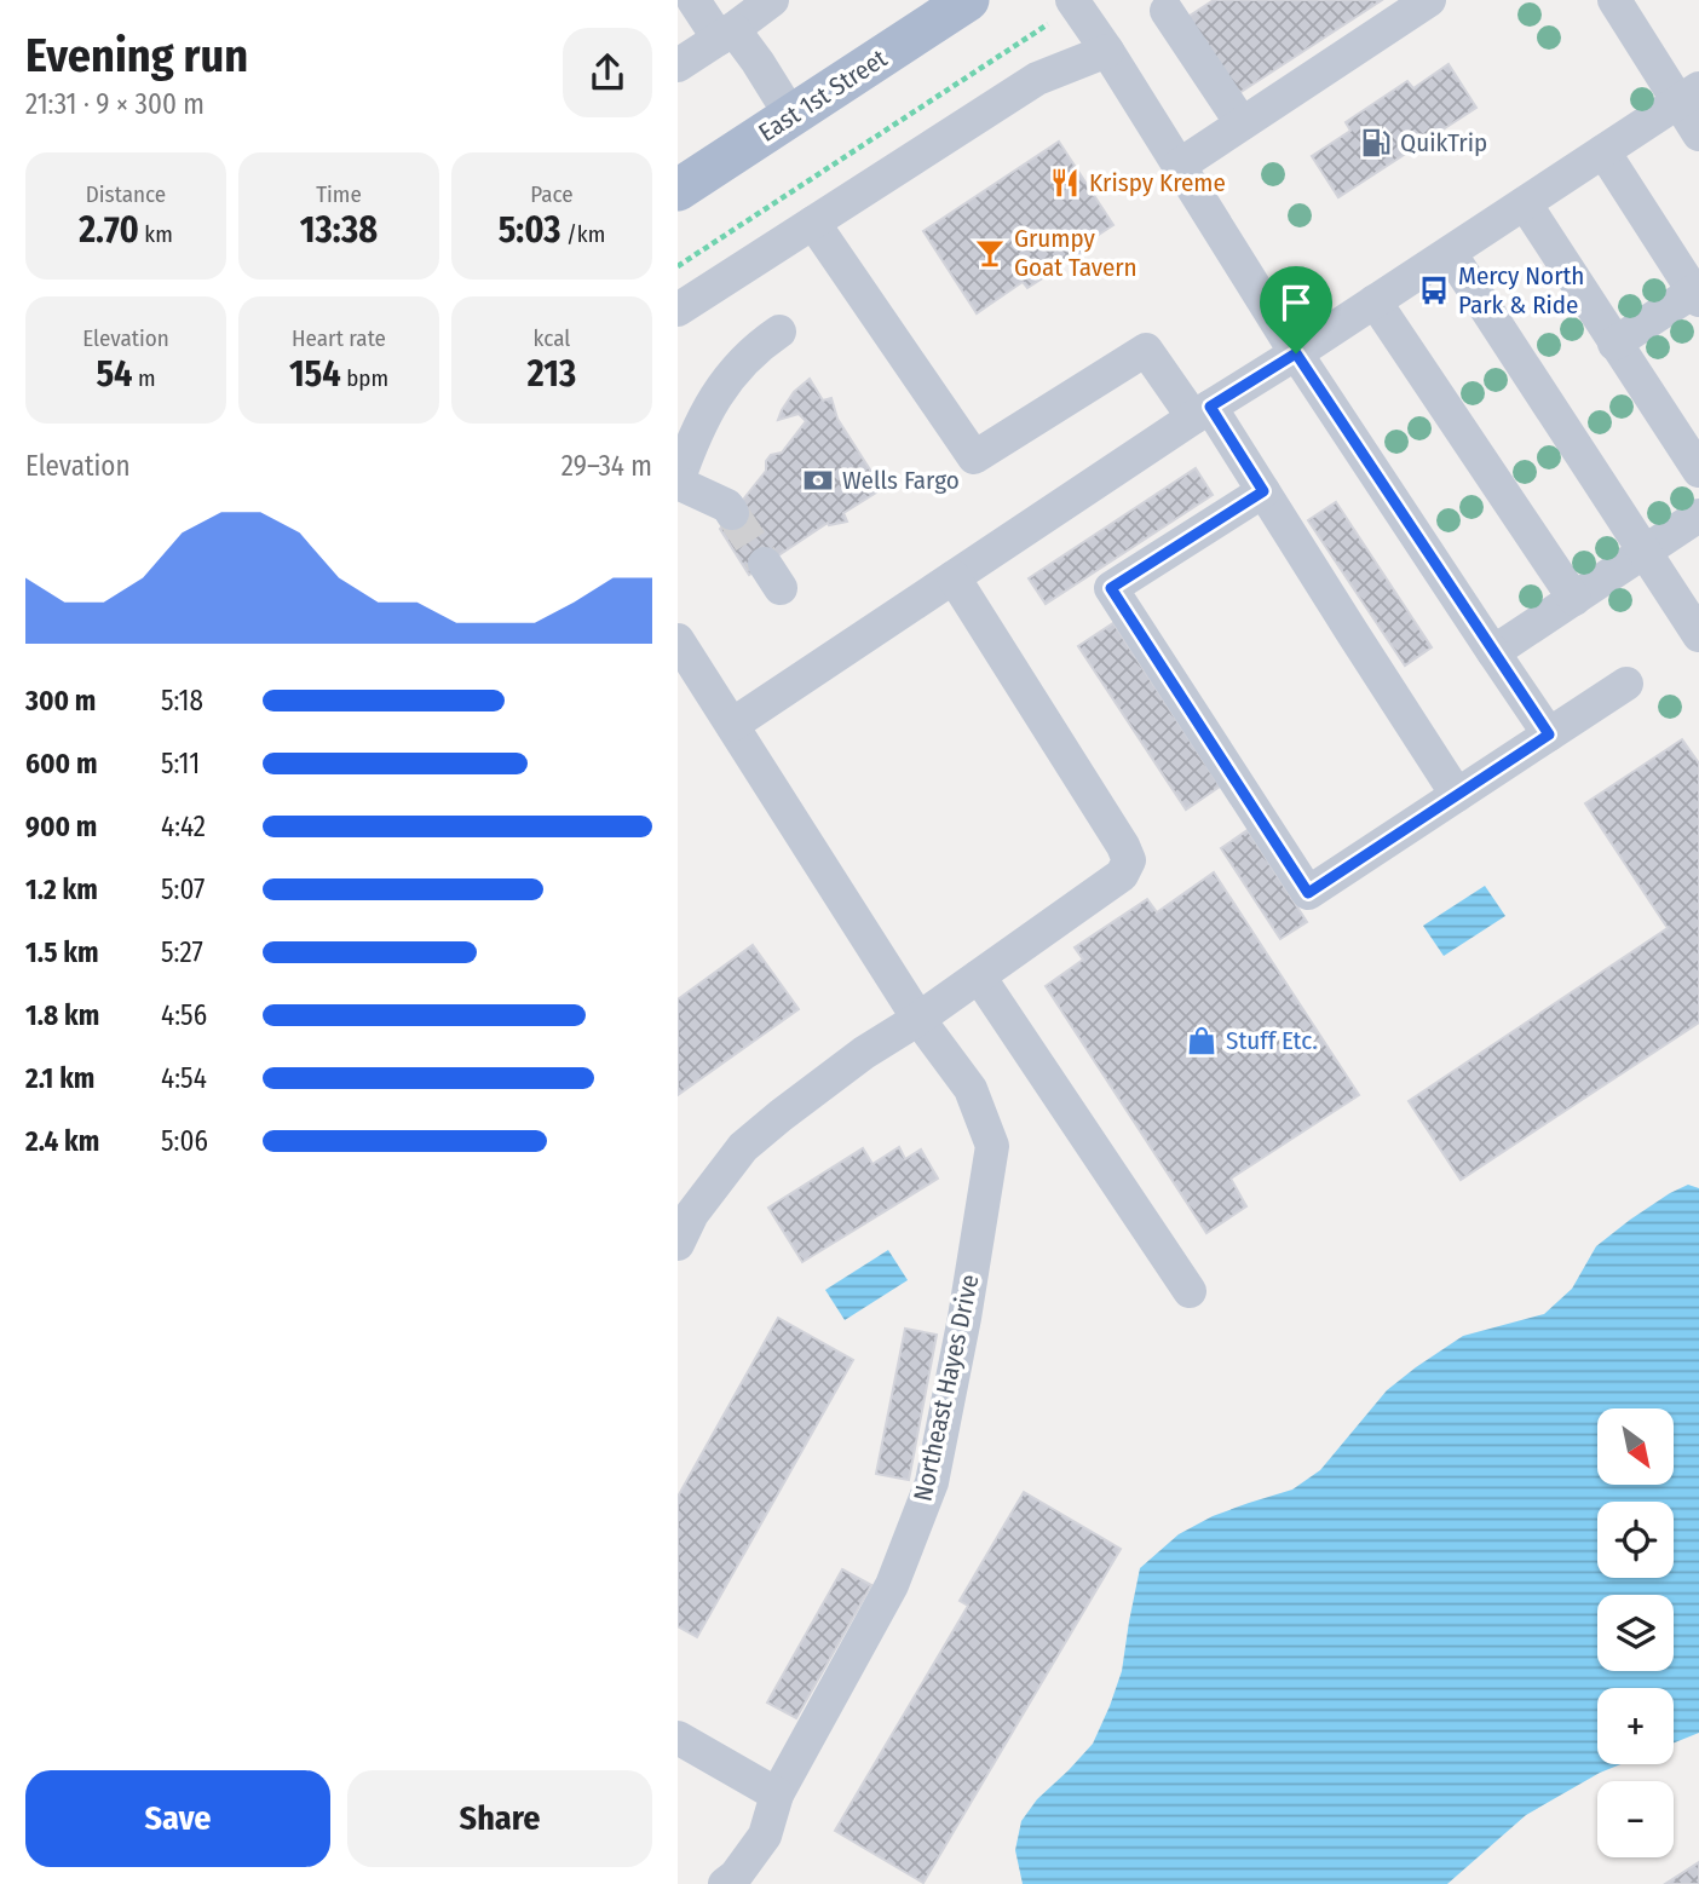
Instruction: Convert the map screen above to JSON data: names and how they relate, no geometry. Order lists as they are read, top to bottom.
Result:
{
  "streets": {
    "main road": ["East 1st Street"],
    "street": ["Northeast Hayes Drive"]
  },
  "places": {
    "fuel station": ["QuikTrip"],
    "restaurant": ["Krispy Kreme"],
    "bar": ["Grumpy Goat Tavern"],
    "bus stop": ["Mercy North Park & Ride"],
    "bank": ["Wells Fargo"],
    "shop": ["Stuff Etc."]
  },
  "north": "bottom right",
  "page": {
    "heading": ["Evening run", "21:31 · 9 × 300 m"],
    "stats": [
      ["Distance", "2.70 km"],
      ["Time", "13:38"],
      ["Pace", "5:03 /km"],
      ["Elevation", "54 m"],
      ["Heart rate", "154 bpm"],
      ["kcal", "213"]
    ],
    "chart": ["Elevation", "29–34 m"],
    "list": [
      {
        "name": "300 m",
        "note": "5:18"
      },
      {
        "name": "600 m",
        "note": "5:11"
      },
      {
        "name": "900 m",
        "note": "4:42"
      },
      {
        "name": "1.2 km",
        "note": "5:07"
      },
      {
        "name": "1.5 km",
        "note": "5:27"
      },
      {
        "name": "1.8 km",
        "note": "4:56"
      },
      {
        "name": "2.1 km",
        "note": "4:54"
      },
      {
        "name": "2.4 km",
        "note": "5:06"
      }
    ],
    "map_buttons": ["+", "−"],
    "buttons": ["Save", "Share"]
  }
}
